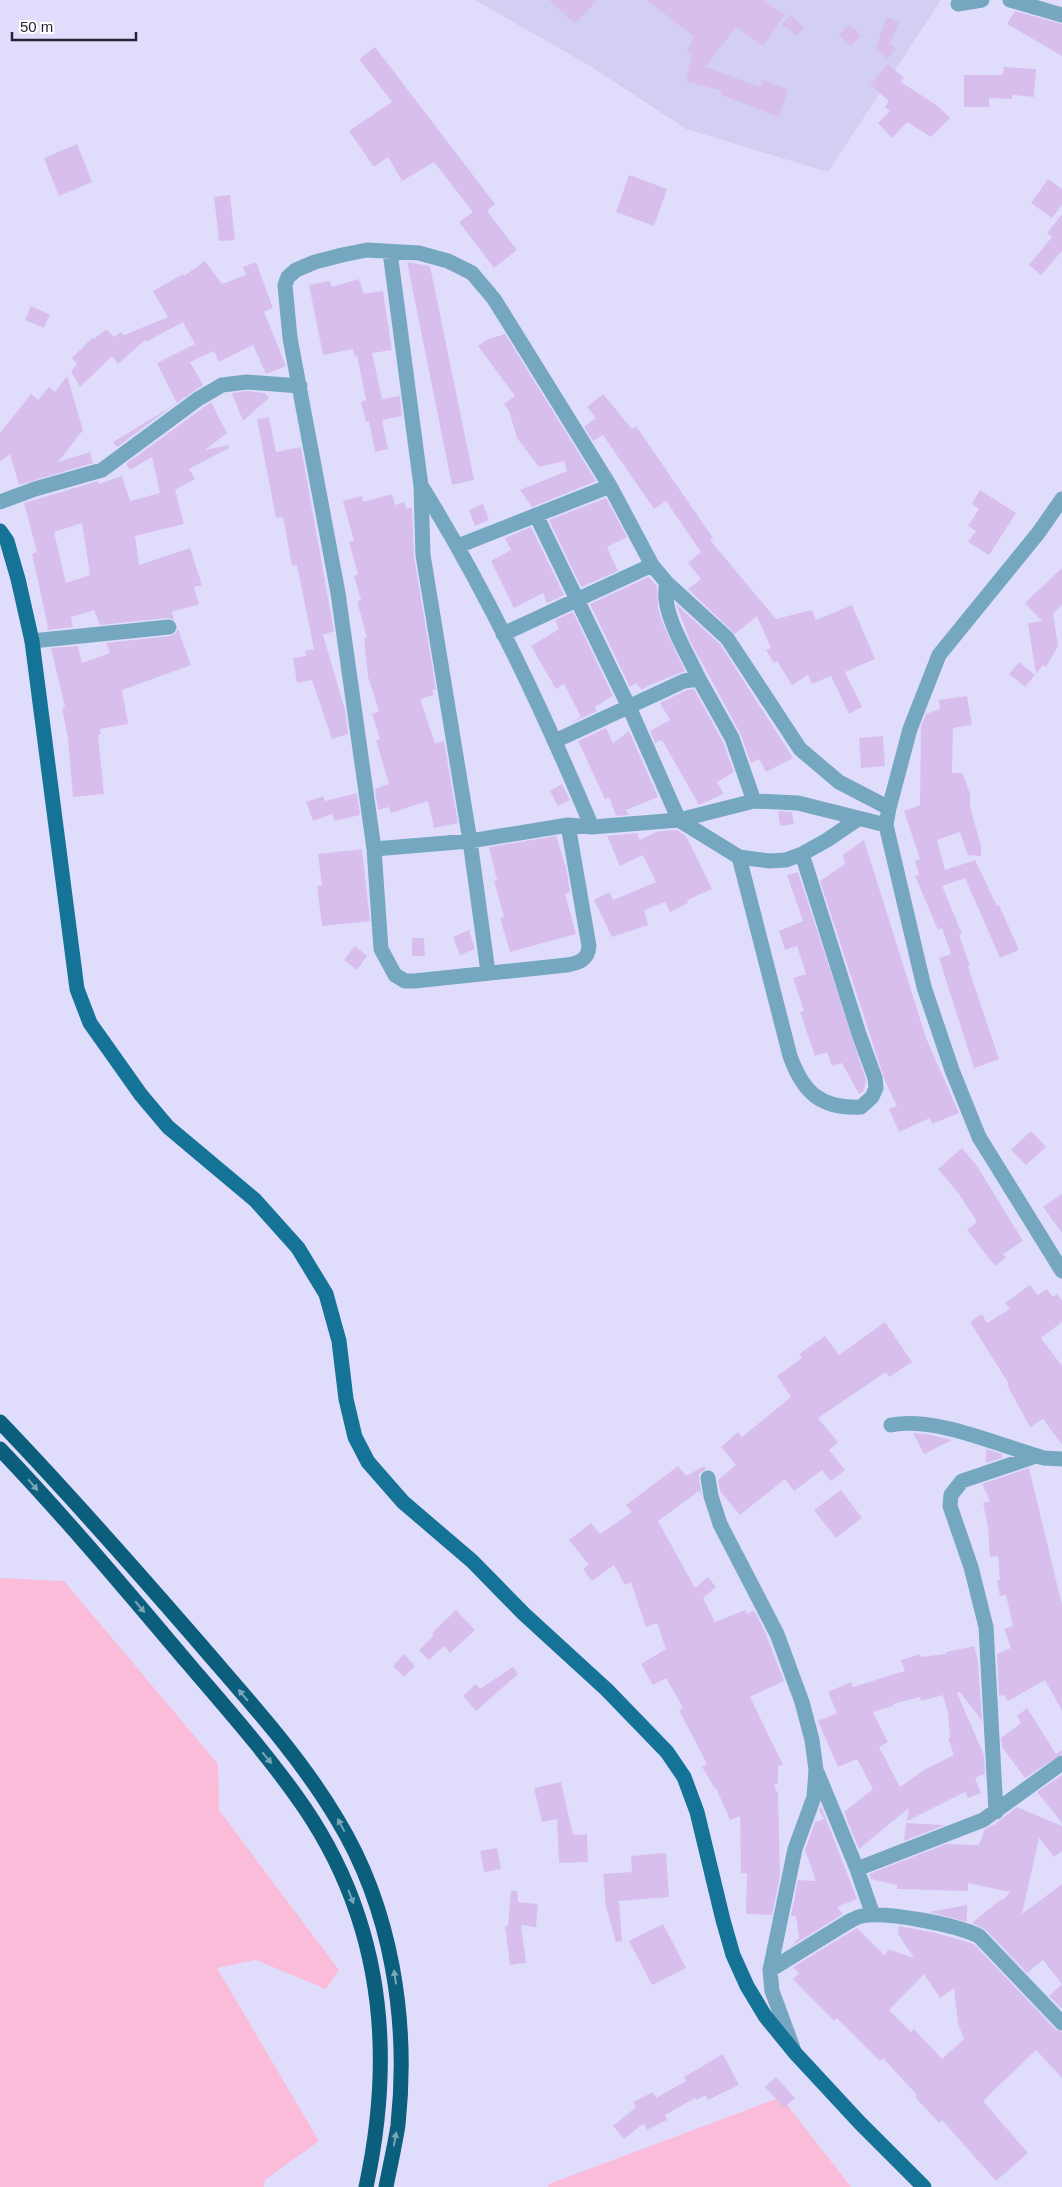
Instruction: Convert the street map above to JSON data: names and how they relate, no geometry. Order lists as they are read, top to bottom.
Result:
{
  "scale_bar": "50 m"
}
